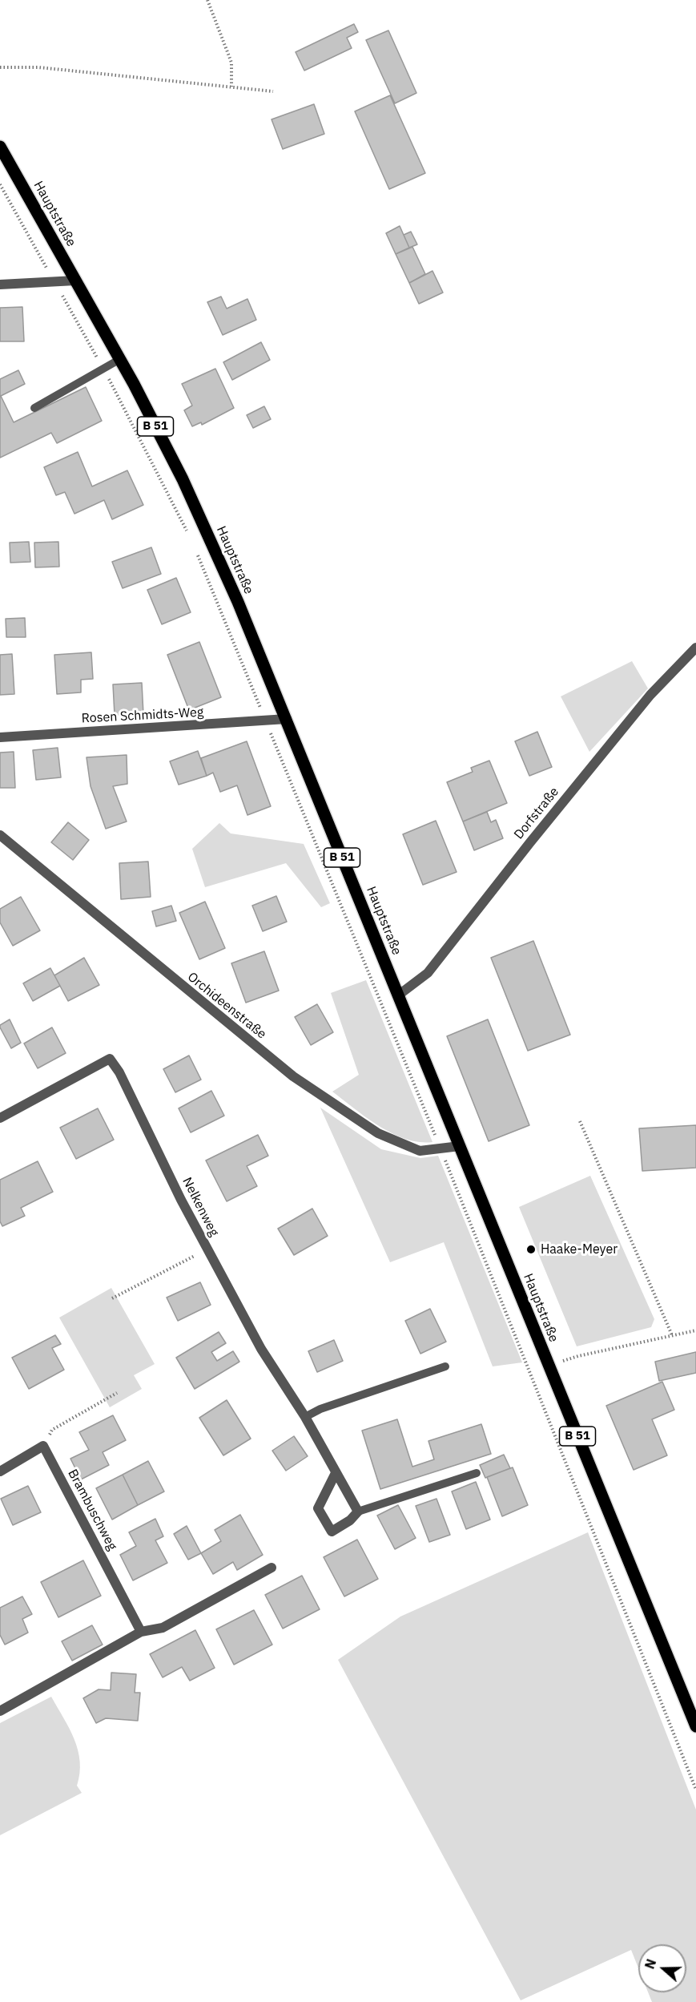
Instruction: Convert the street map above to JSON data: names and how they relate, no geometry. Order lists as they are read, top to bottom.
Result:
{
  "streets": {
    "main road": ["Hauptstraße", "B 51"],
    "street": [
      "Rosen Schmidts-Weg",
      "Dorfstraße",
      "Orchideenstraße",
      "Nelkenweg",
      "Brambuschweg"
    ]
  },
  "crossings": [
    ["Hauptstraße", "Rosen Schmidts-Weg"],
    ["Hauptstraße", "Dorfstraße"],
    ["Hauptstraße", "Orchideenstraße"]
  ],
  "places": ["Haake-Meyer"],
  "north": "left"
}
